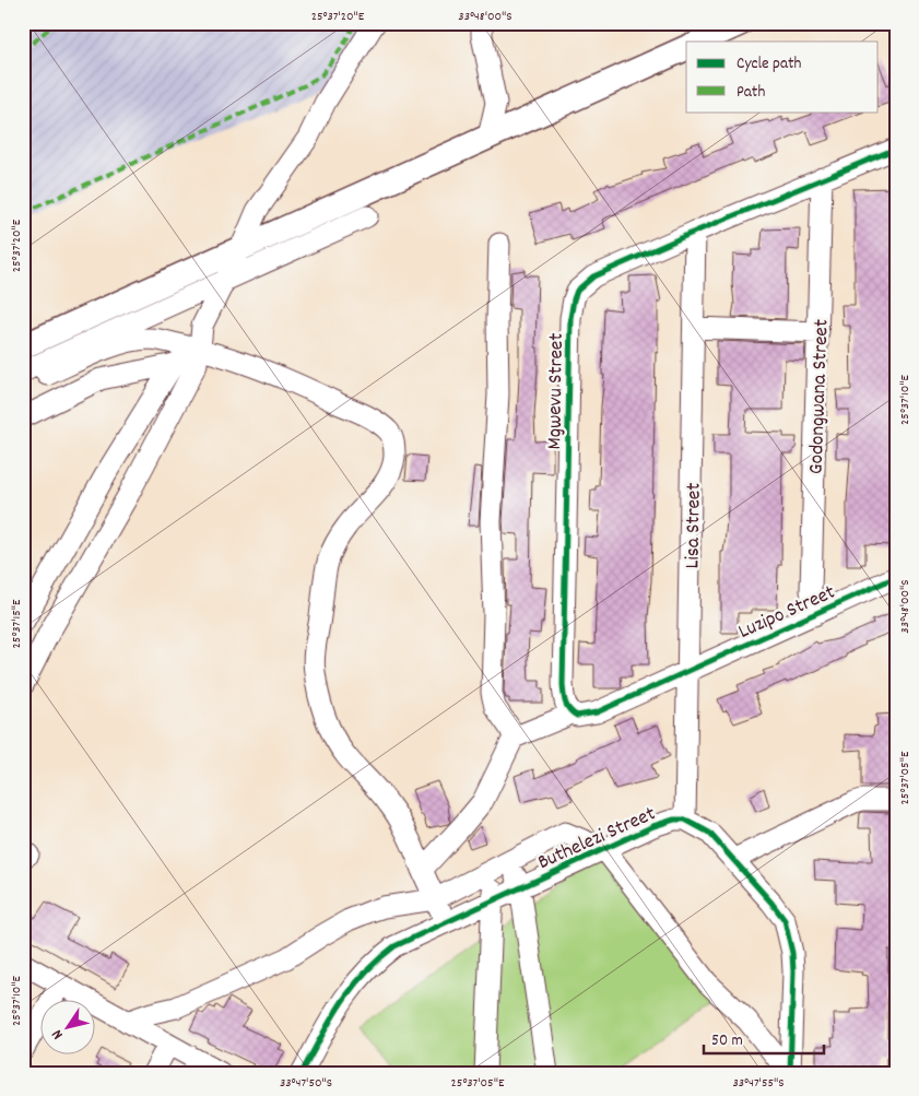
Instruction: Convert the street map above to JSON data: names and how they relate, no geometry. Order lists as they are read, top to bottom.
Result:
{
  "streets": {
    "street": [
      "Mgwevu Street",
      "Godongwana Street",
      "Lisa Street",
      "Luzipo Street",
      "Buthelezi Street"
    ]
  },
  "crossings": [
    ["Mgwevu Street", "Godongwana Street"],
    ["Mgwevu Street", "Lisa Street"],
    ["Godongwana Street", "Luzipo Street"],
    ["Lisa Street", "Luzipo Street"],
    ["Lisa Street", "Buthelezi Street"]
  ],
  "legend": ["Cycle path", "Path"],
  "scale_bar": "50 m",
  "north": "bottom left",
  "coordinates": [
    "25°37'20\"E",
    "33°48'00\"S",
    "25°37'10\"E",
    "25°37'15\"E",
    "25°37'05\"E",
    "33°47'50\"S",
    "33°47'55\"S"
  ]
}
